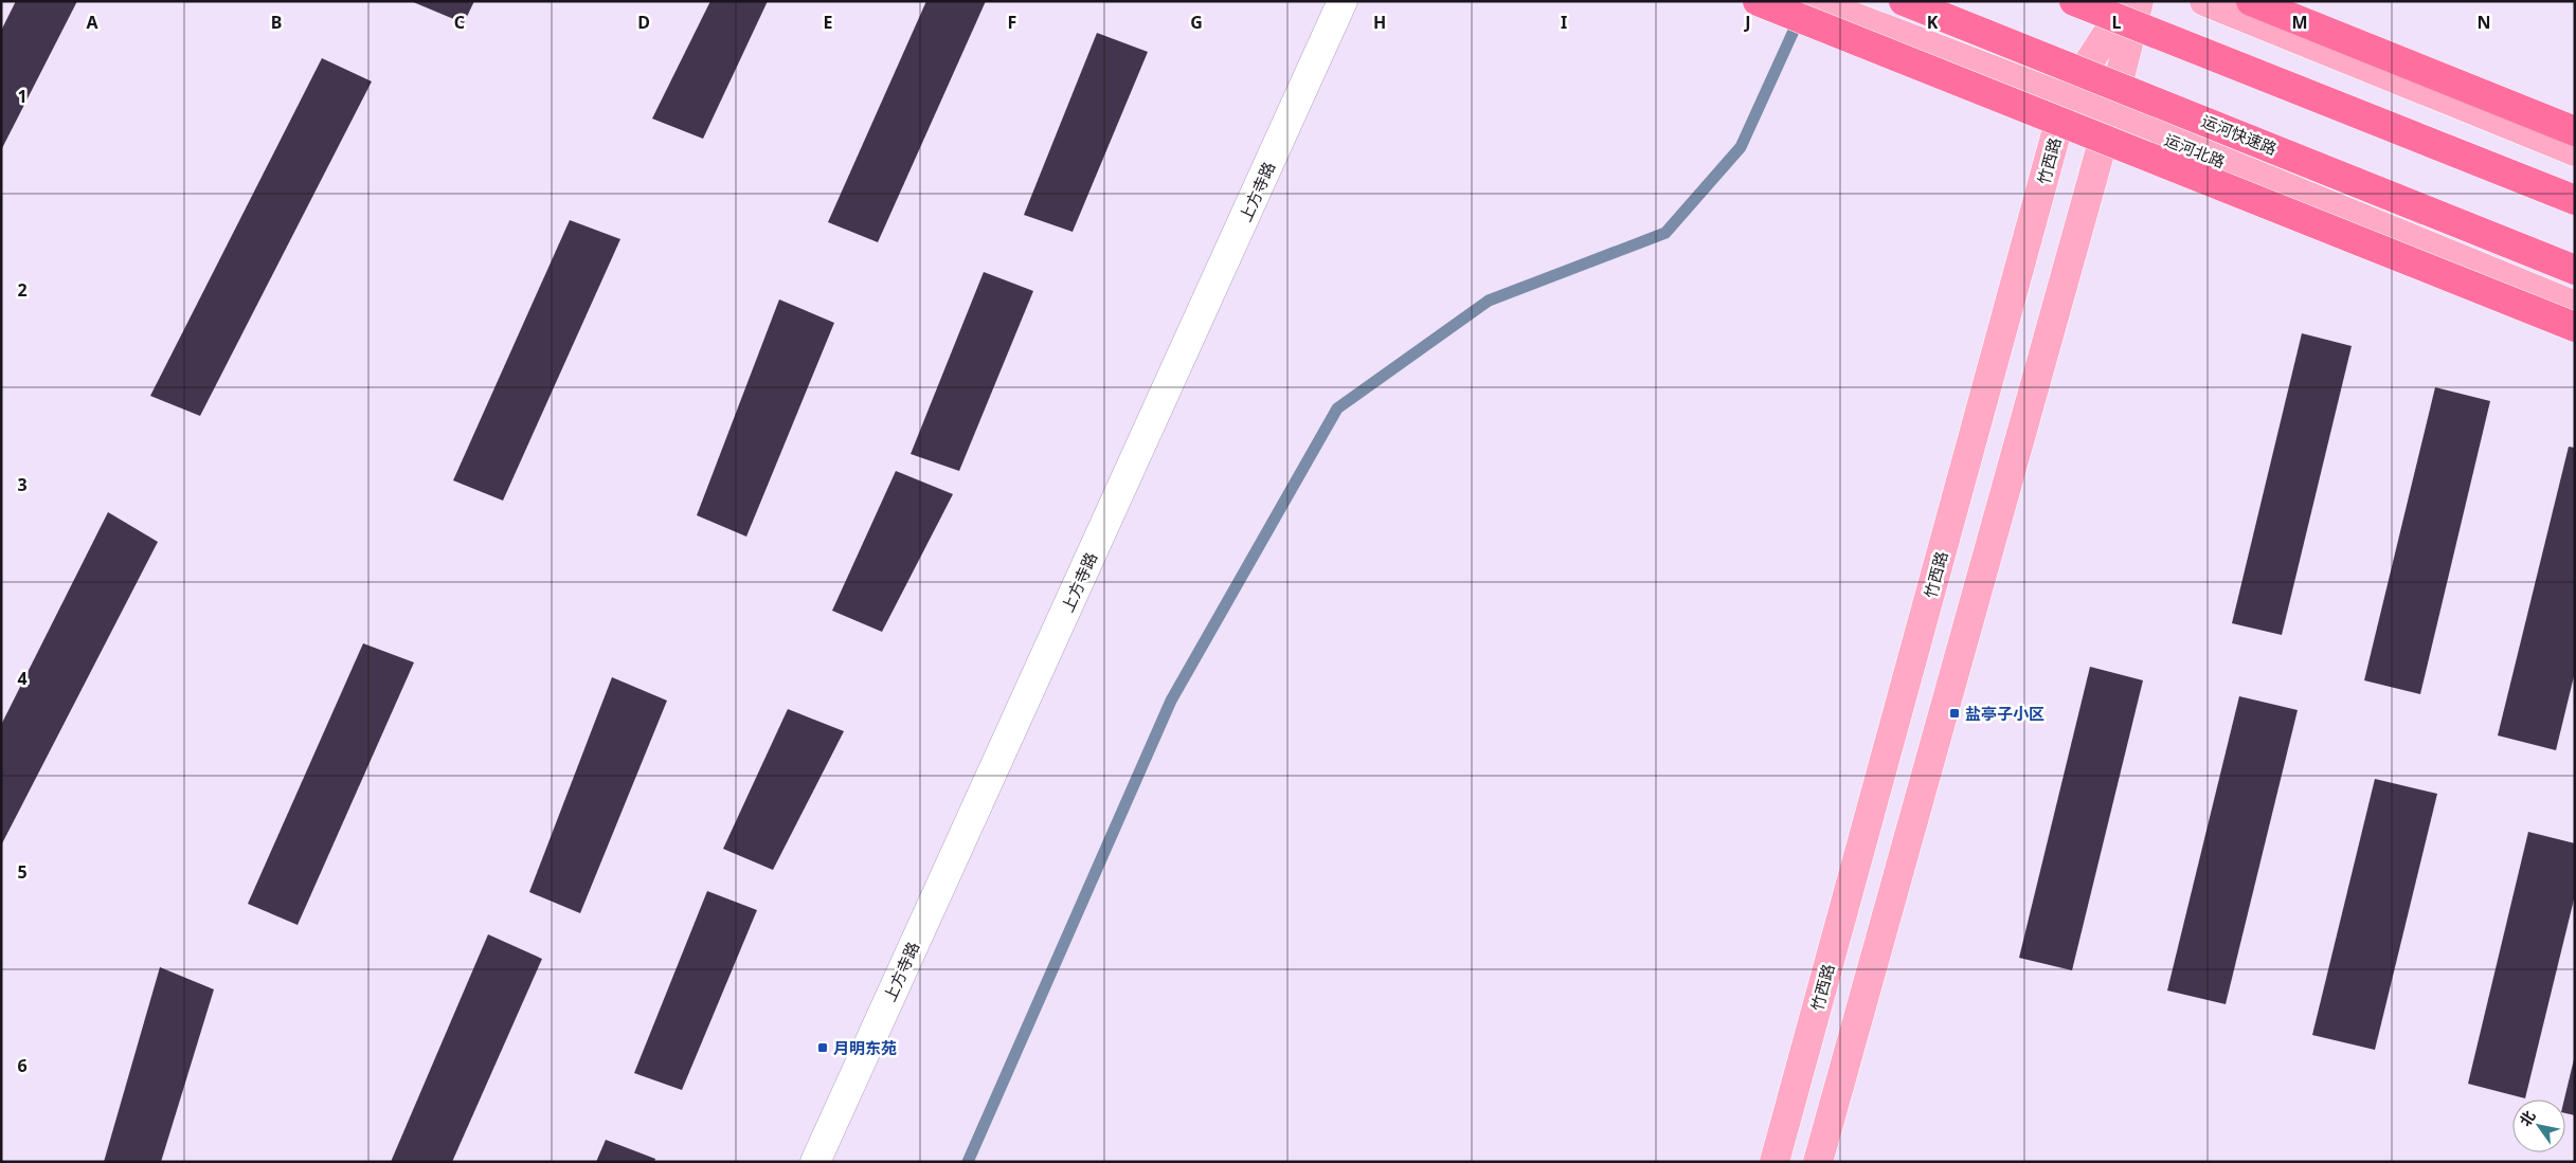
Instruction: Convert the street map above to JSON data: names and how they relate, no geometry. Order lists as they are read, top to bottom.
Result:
{
  "streets": {
    "highway": ["运河快速路"],
    "main road": ["运河北路", "竹西路"],
    "street": ["上方寺路"]
  },
  "crossings": [
    ["运河北路", "竹西路"]
  ],
  "places": {
    "transit": ["盐亭子小区", "月明东苑"]
  },
  "north": "top left",
  "grid": {
    "columns": [
      "A",
      "B",
      "C",
      "D",
      "E",
      "F",
      "G",
      "H",
      "I",
      "J",
      "K",
      "L",
      "M",
      "N"
    ],
    "rows": [
      "1",
      "2",
      "3",
      "4",
      "5",
      "6"
    ]
  }
}
